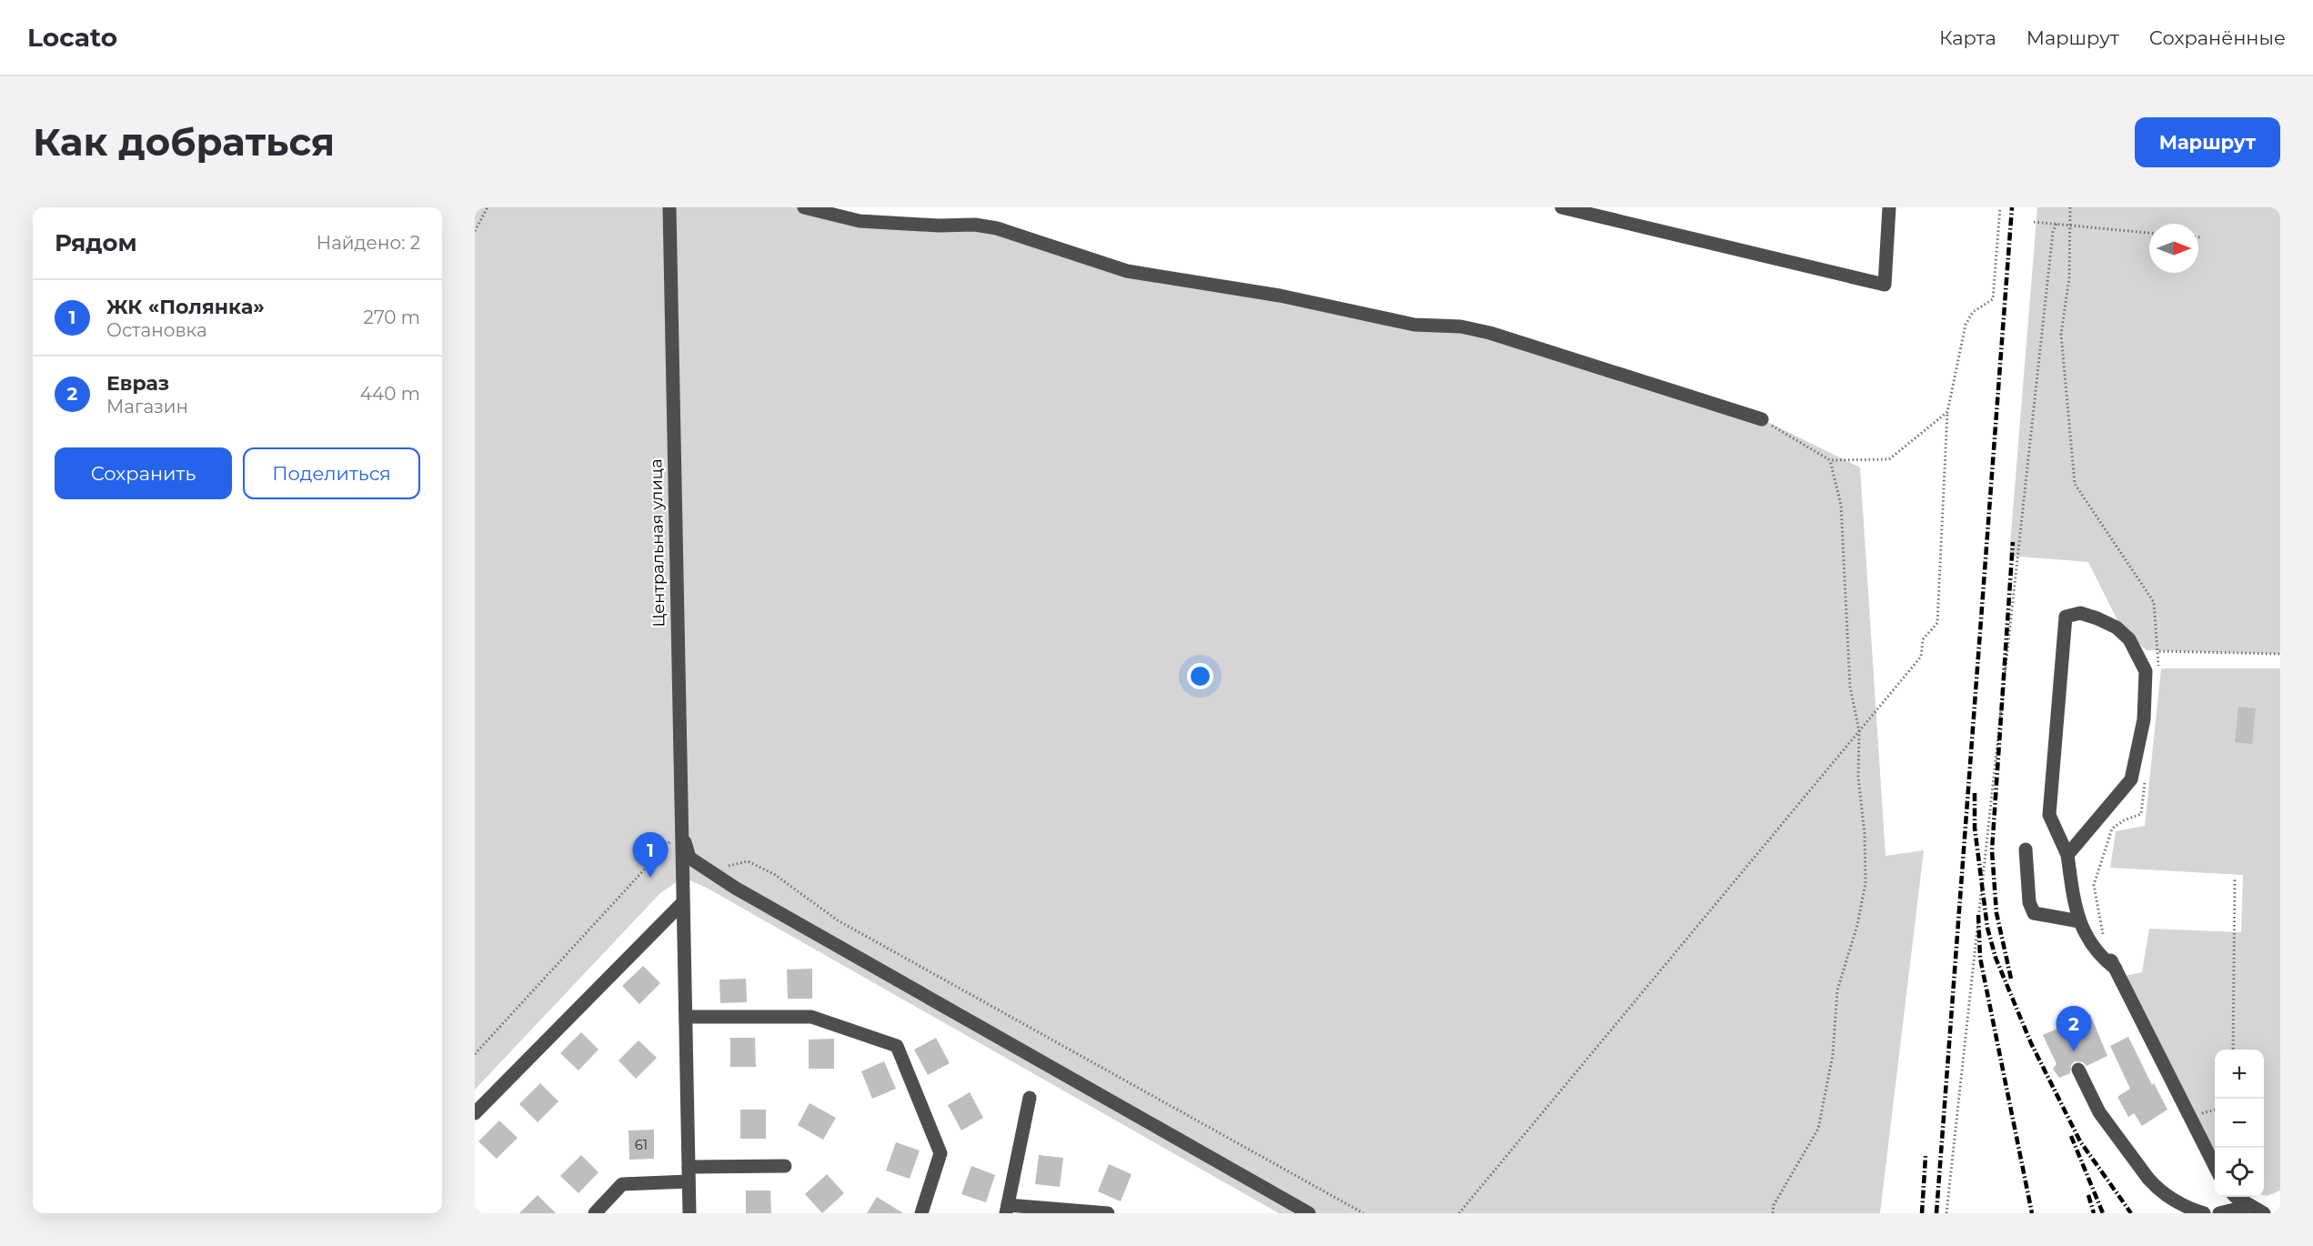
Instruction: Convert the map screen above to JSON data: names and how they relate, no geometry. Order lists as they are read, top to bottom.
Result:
{
  "streets": {
    "street": ["Центральная улица"]
  },
  "house_numbers": ["61"],
  "north": "right",
  "page": {
    "header": "Locato",
    "nav": ["Карта", "Маршрут", "Сохранённые"],
    "buttons": [
      "Маршрут",
      ["Сохранить", "Поделиться"]
    ],
    "title": "Как добраться",
    "heading": ["Рядом", "Найдено: 2"],
    "list": [
      {
        "mark": "1",
        "name": "ЖК «Полянка»",
        "note": "Остановка",
        "value": "270 m"
      },
      {
        "mark": "2",
        "name": "Евраз",
        "note": "Магазин",
        "value": "440 m"
      }
    ],
    "pins": ["1", "2"],
    "map_buttons": ["+", "−"]
  }
}
